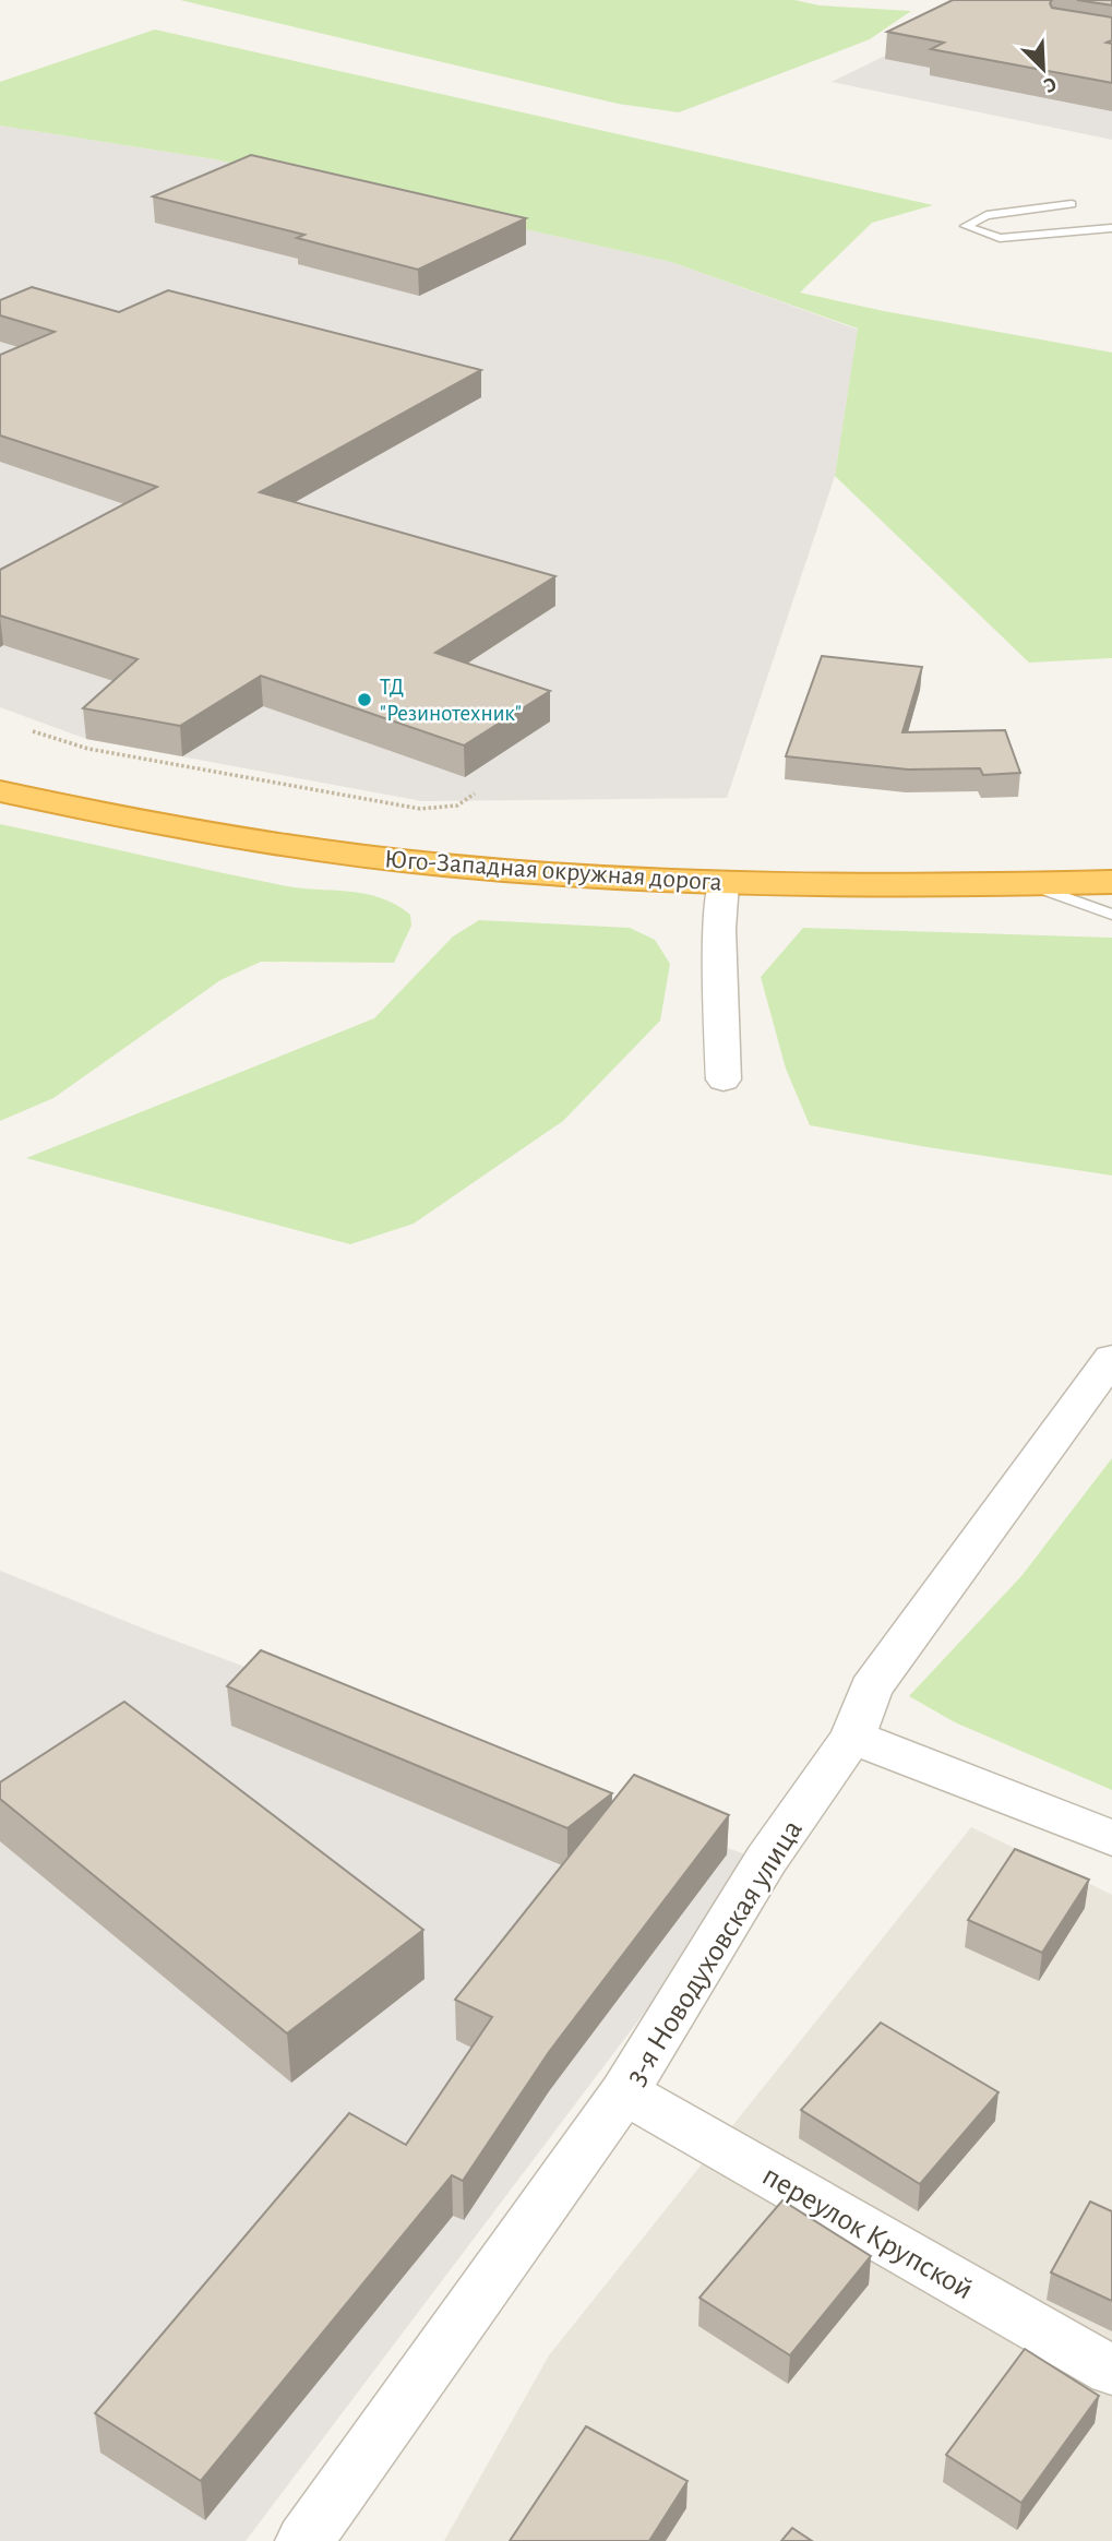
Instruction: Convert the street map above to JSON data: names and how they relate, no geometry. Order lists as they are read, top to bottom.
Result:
{
  "streets": {
    "highway": ["Юго-Западная окружная дорога"],
    "street": ["3-я Новодуховская улица", "переулок Крупской"]
  },
  "crossings": [
    ["3-я Новодуховская улица", "переулок Крупской"]
  ],
  "places": ["ТД \"Резинотехник\""],
  "north": "bottom right"
}
